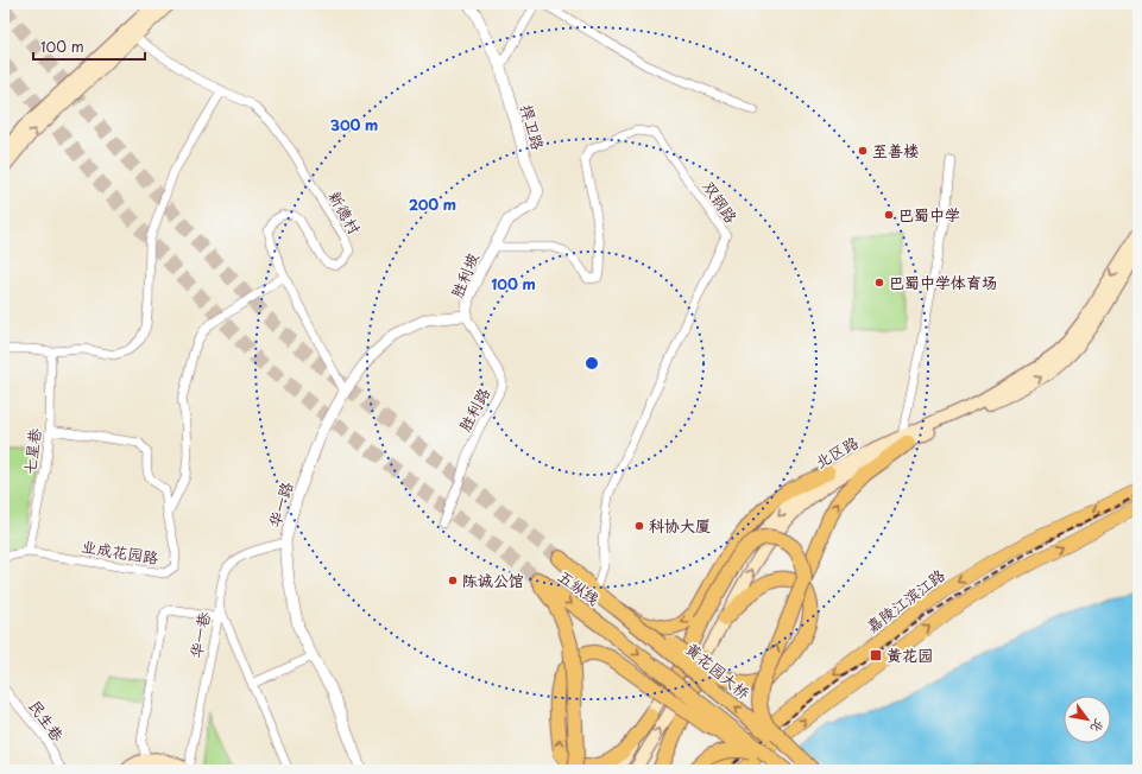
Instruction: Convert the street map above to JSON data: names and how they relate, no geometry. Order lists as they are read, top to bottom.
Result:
{
  "streets": {
    "highway": ["五纵线", "黄花园大桥"],
    "main road": ["北区路", "嘉陵江滨江路"],
    "street": [
      "捍卫路",
      "双钢路",
      "新德村",
      "胜利坡",
      "胜利路",
      "七星巷",
      "华一路",
      "业成花园路",
      "华一巷",
      "民生巷"
    ]
  },
  "crossings": [
    ["捍卫路", "双钢路"],
    ["捍卫路", "胜利坡"],
    ["双钢路", "胜利坡"],
    ["双钢路", "五纵线"],
    ["双钢路", "黄花园大桥"],
    ["新德村", "华一路"],
    ["胜利坡", "胜利路"],
    ["胜利坡", "华一路"],
    ["胜利路", "华一路"],
    ["七星巷", "业成花园路"],
    ["华一路", "华一巷"],
    ["五纵线", "黄花园大桥"]
  ],
  "one_way": ["黄花园大桥"],
  "places": {
    "other": [
      "至善楼",
      "巴蜀中学",
      "巴蜀中学体育场",
      "科协大厦",
      "陈诚公馆"
    ],
    "transit": ["黄花园"]
  },
  "scale_bar": "100 m",
  "north": "bottom right",
  "rings": ["300 m", "200 m", "100 m"]
}
